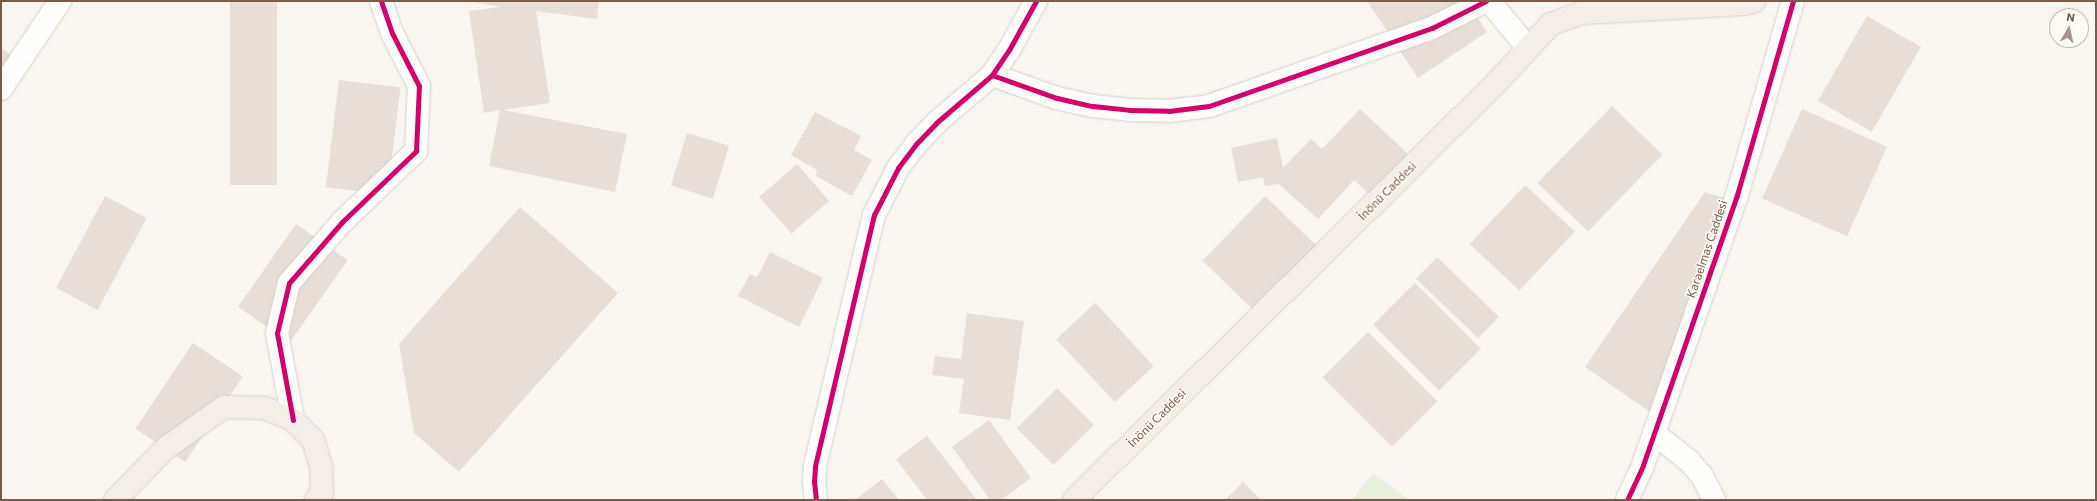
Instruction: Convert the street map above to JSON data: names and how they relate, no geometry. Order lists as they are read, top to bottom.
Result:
{
  "streets": {
    "main road": ["İnönü Caddesi"],
    "street": ["Karaelmas Caddesi"]
  },
  "north": "top"
}
